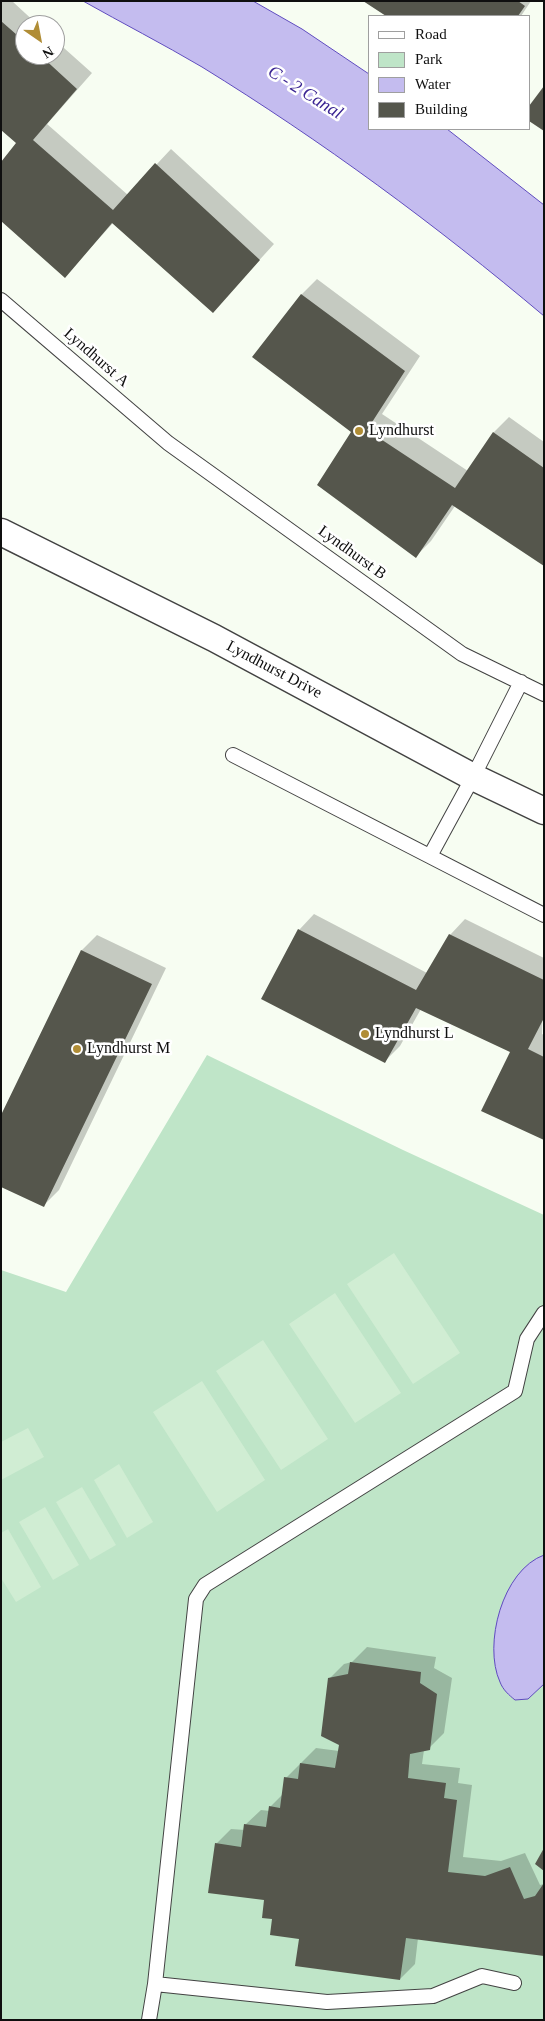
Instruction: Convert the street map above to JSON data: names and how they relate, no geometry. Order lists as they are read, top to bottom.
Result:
{
  "streets": {
    "street": ["Lyndhurst Drive"],
    "lane": ["Lyndhurst A", "Lyndhurst B"]
  },
  "crossings": [
    ["Lyndhurst A", "Lyndhurst B"]
  ],
  "water": ["C - 2 Canal"],
  "places": ["Lyndhurst", "Lyndhurst L", "Lyndhurst M"],
  "legend": [
    "Road",
    "Park",
    "Water",
    "Building"
  ],
  "north": "bottom right"
}
